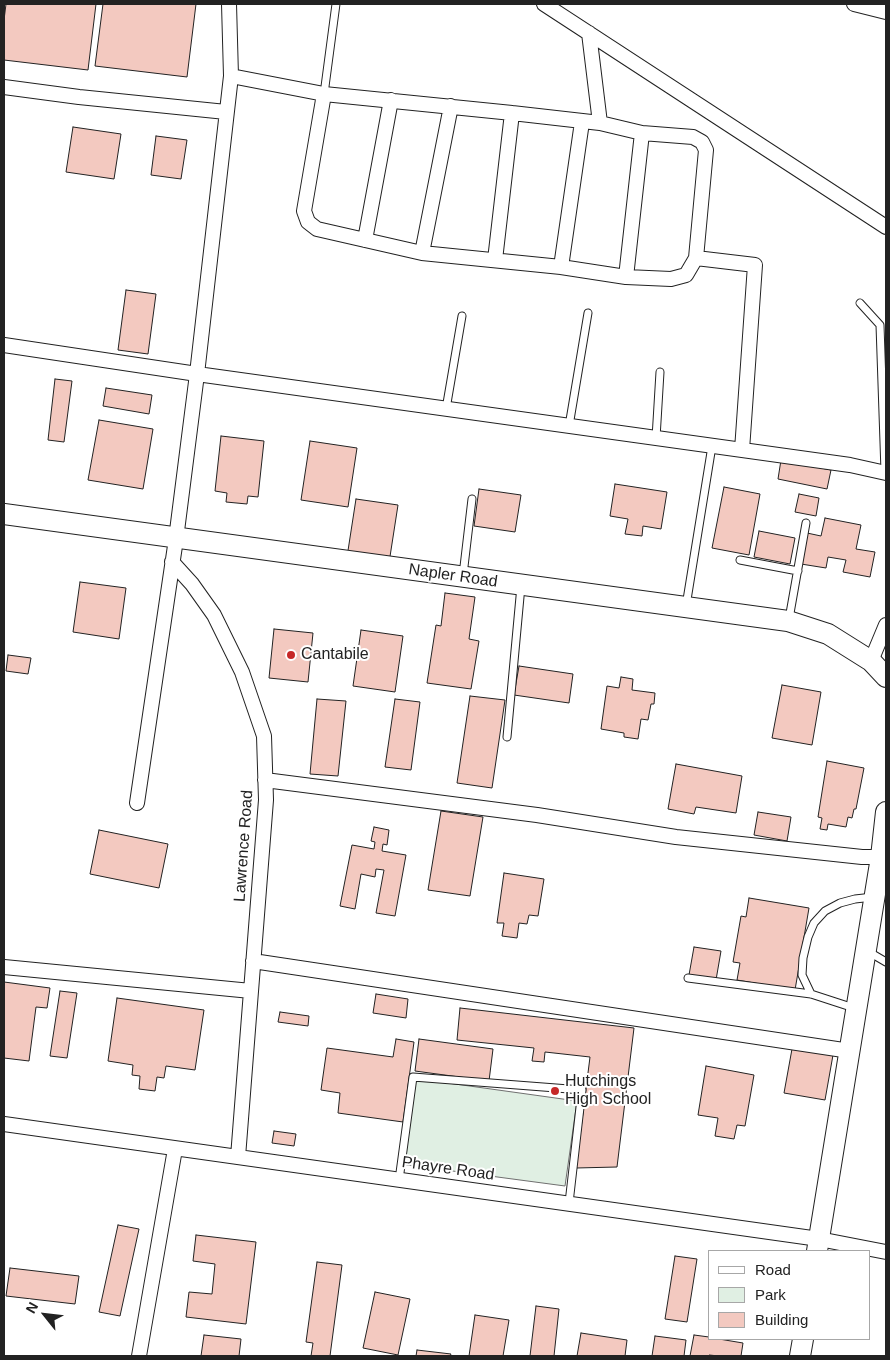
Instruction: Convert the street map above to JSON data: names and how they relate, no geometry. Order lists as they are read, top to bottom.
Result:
{
  "streets": {
    "street": ["Napler Road", "Lawrence Road", "Phayre Road"]
  },
  "crossings": [
    ["Lawrence Road", "Phayre Road"]
  ],
  "places": ["Cantabile", "Hutchings High School"],
  "legend": ["Road", "Park", "Building"],
  "north": "top left"
}
